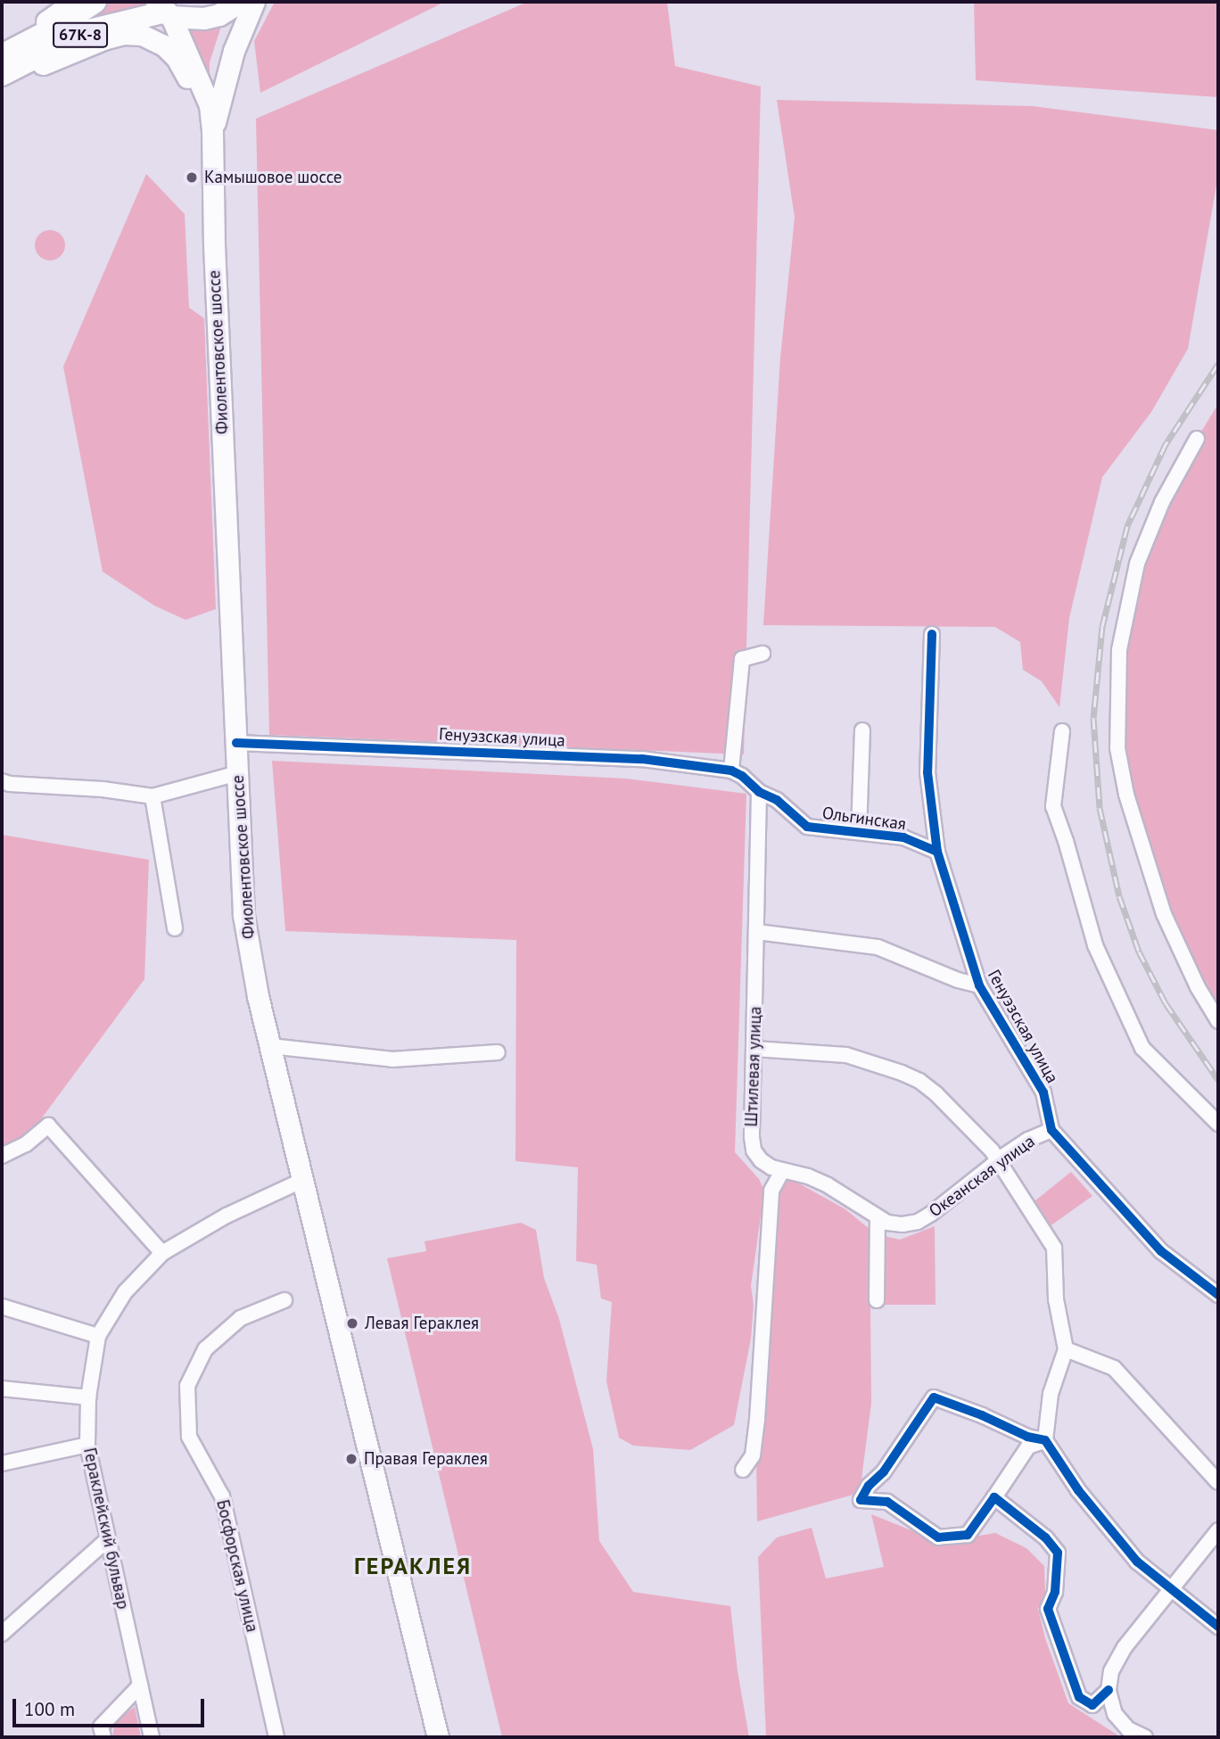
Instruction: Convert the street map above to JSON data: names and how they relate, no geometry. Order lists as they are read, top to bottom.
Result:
{
  "streets": {
    "main road": ["67К-8", "Фиолентовское шоссе"],
    "street": [
      "Генуэзская улица",
      "Ольгинская",
      "Штилевая улица",
      "Океанская улица",
      "Гераклейский бульвар",
      "Босфорская улица"
    ]
  },
  "crossings": [
    ["67К-8", "Фиолентовское шоссе"],
    ["Фиолентовское шоссе", "Генуэзская улица"],
    ["Фиолентовское шоссе", "Гераклейский бульвар"],
    ["Генуэзская улица", "Ольгинская"],
    ["Генуэзская улица", "Штилевая улица"],
    ["Генуэзская улица", "Океанская улица"],
    ["Ольгинская", "Штилевая улица"],
    ["Штилевая улица", "Океанская улица"]
  ],
  "districts": ["ГЕРАКЛЕЯ"],
  "places": ["Камышовое шоссе", "Левая Гераклея", "Правая Гераклея"],
  "scale_bar": "100 m"
}
